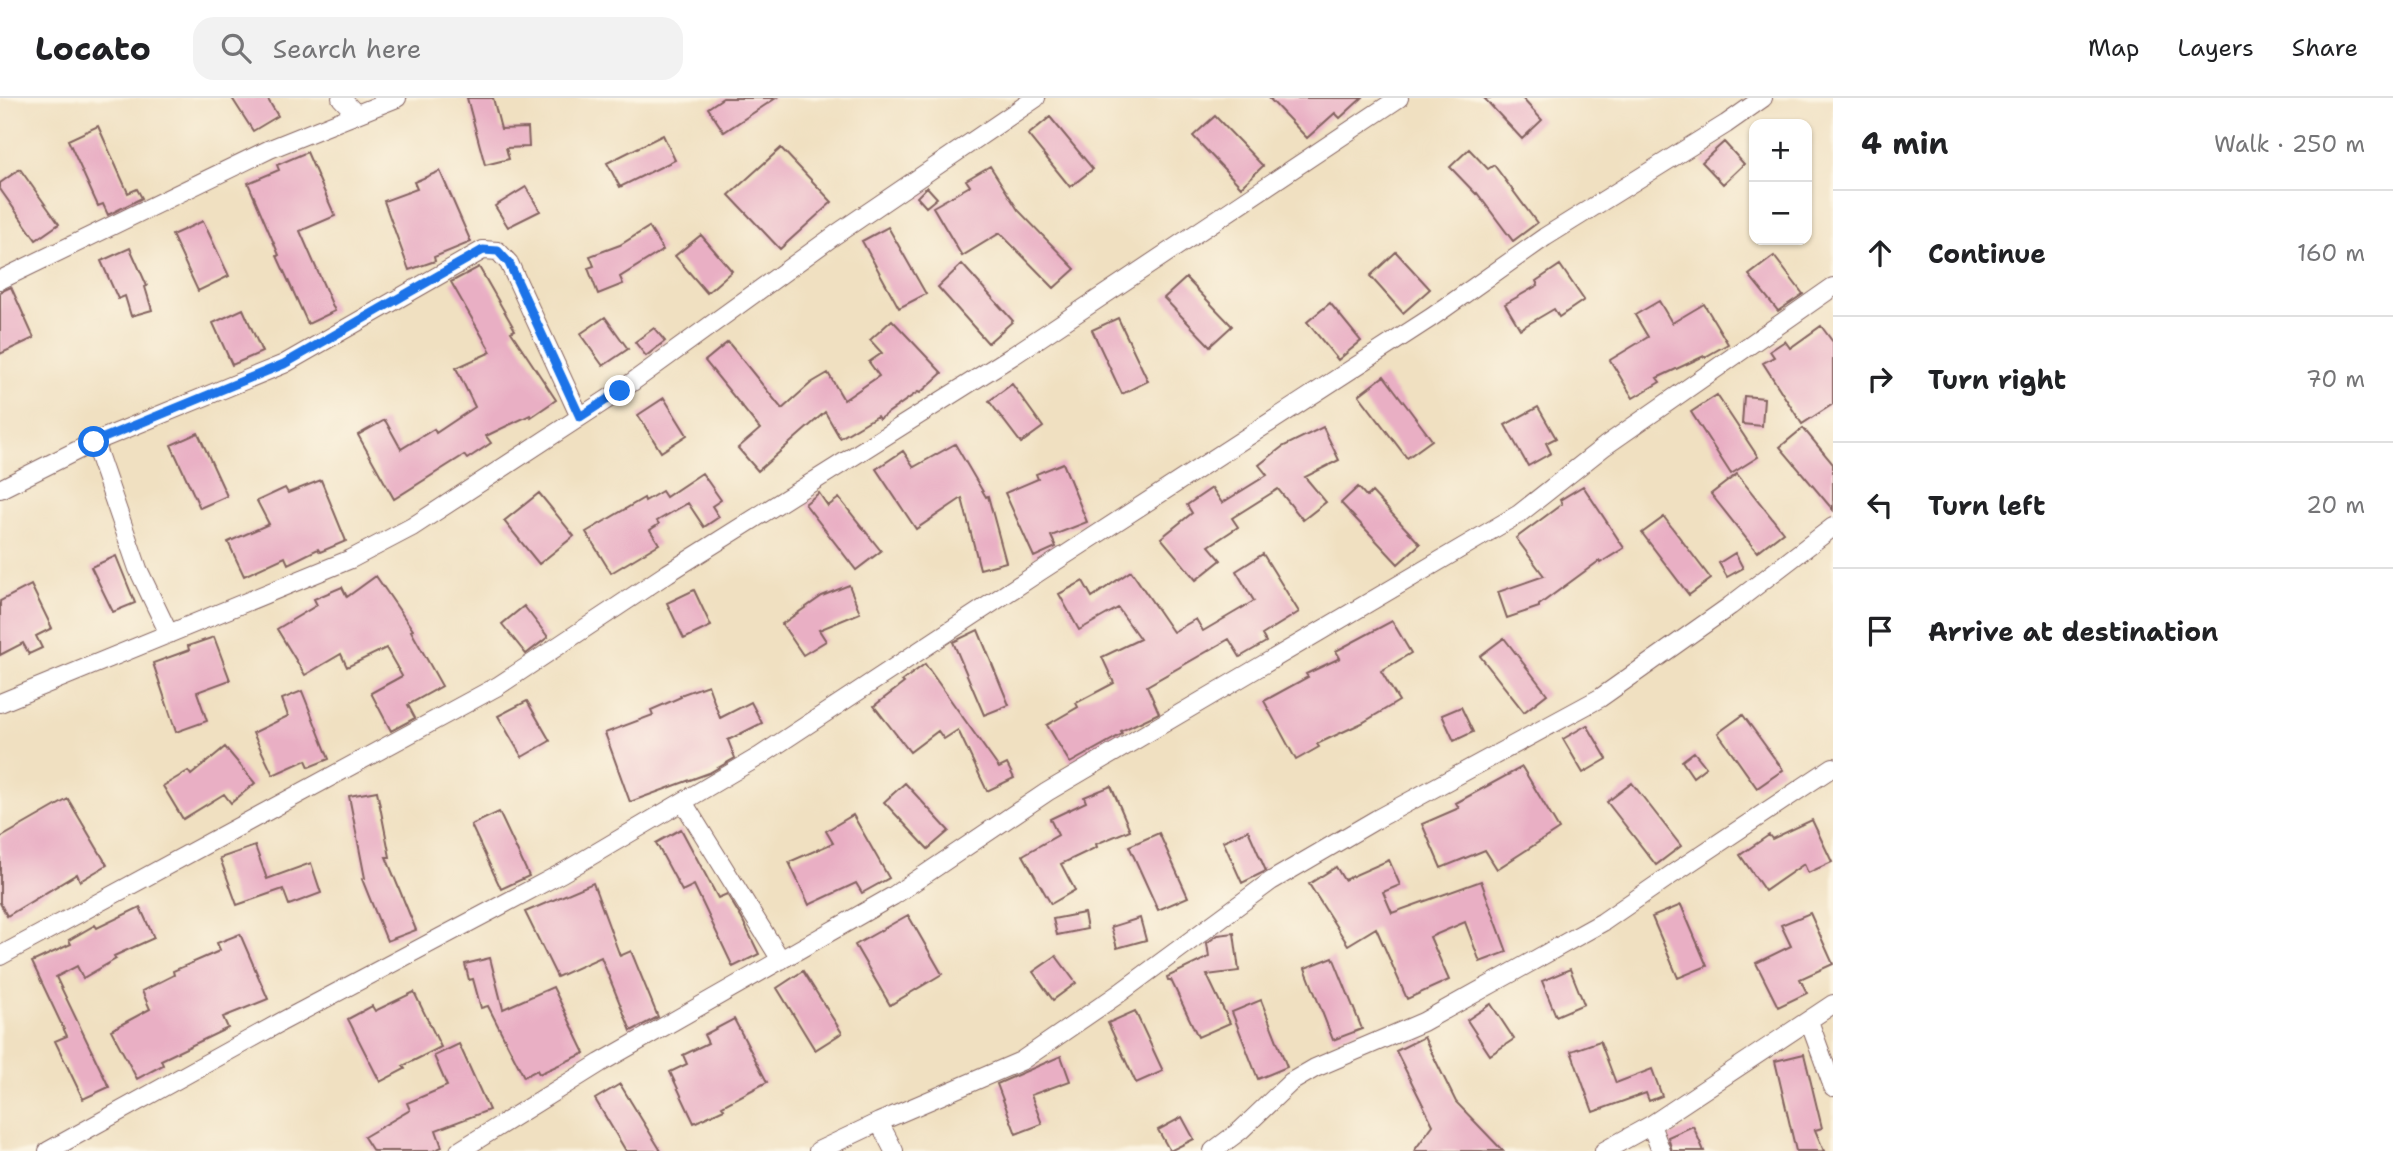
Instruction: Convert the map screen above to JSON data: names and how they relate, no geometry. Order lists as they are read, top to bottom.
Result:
{
  "page": {
    "header": "Locato",
    "search": "Search here",
    "nav": ["Map", "Layers", "Share"],
    "heading": ["4 min", "Walk · 250 m"],
    "map_buttons": ["+", "−"],
    "list": [
      ["Continue", "160 m"],
      ["Turn right", "70 m"],
      ["Turn left", "20 m"],
      "Arrive at destination"
    ]
  }
}
